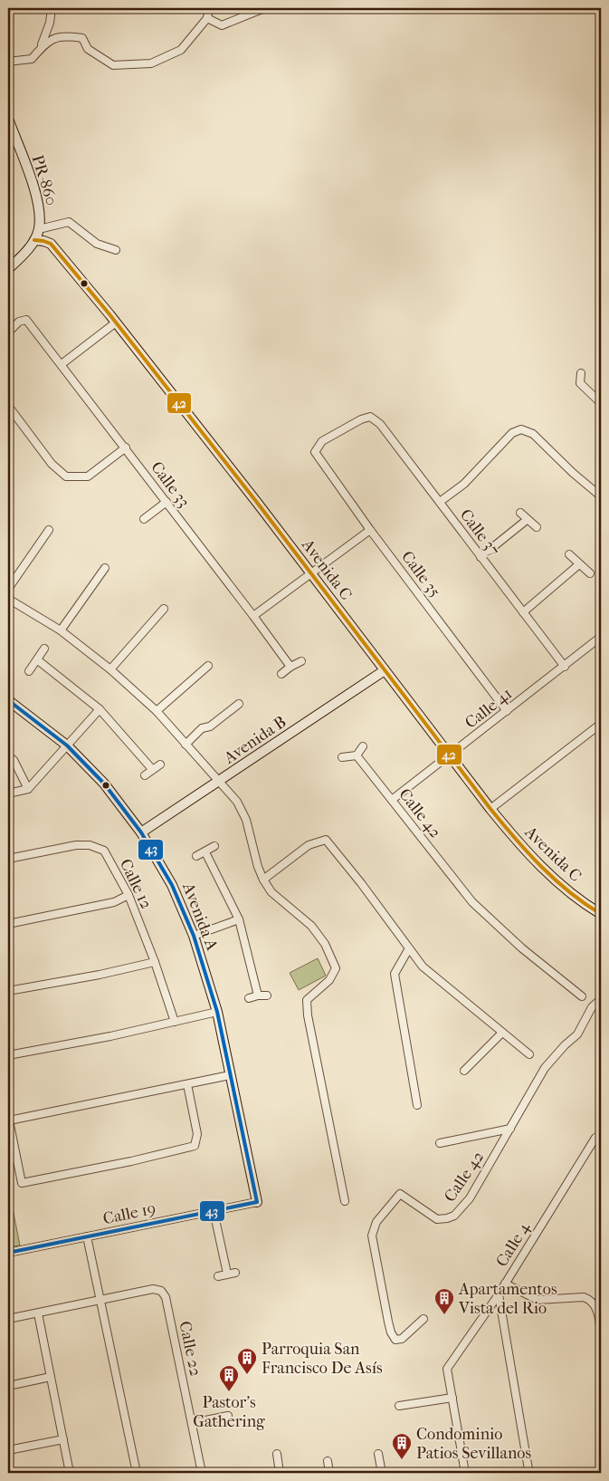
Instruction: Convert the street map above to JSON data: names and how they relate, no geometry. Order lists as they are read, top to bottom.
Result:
{
  "streets": {
    "street": [
      "PR-860",
      "Calle 33",
      "Calle 37",
      "Avenida C",
      "Calle 35",
      "Calle 41",
      "Avenida B",
      "Calle 42",
      "Calle 12",
      "Avenida A",
      "Calle 19",
      "Calle 4",
      "Calle 22"
    ]
  },
  "crossings": [
    ["PR-860", "Avenida C"],
    ["Calle 37", "Calle 35"],
    ["Calle 37", "Calle 41"],
    ["Avenida C", "Calle 41"],
    ["Avenida C", "Avenida B"],
    ["Calle 35", "Calle 41"],
    ["Calle 41", "Calle 42"],
    ["Avenida B", "Avenida A"],
    ["Avenida A", "Calle 19"]
  ],
  "places": {
    "building": [
      "Apartamentos Vista del Rio",
      "Parroquia San Francisco De Asís",
      "Pastor's Gathering",
      "Condominio Patios Sevillanos"
    ]
  },
  "lines": ["transit line 42", "transit line 43"]
}
